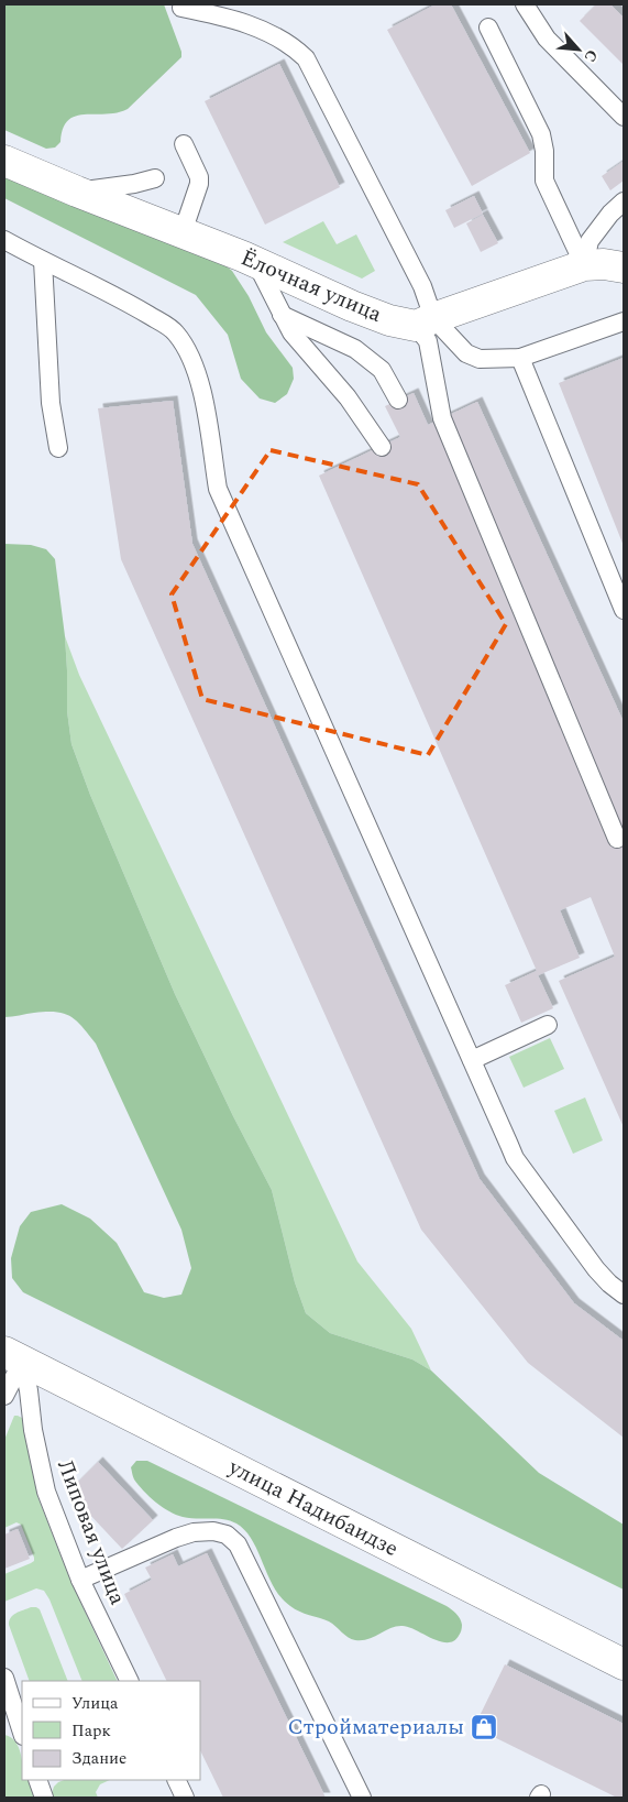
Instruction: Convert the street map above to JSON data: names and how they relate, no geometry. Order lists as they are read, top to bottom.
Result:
{
  "streets": {
    "street": ["Ёлочная улица", "улица Надибаидзе"],
    "lane": ["Липовая улица"]
  },
  "crossings": [
    ["улица Надибаидзе", "Липовая улица"]
  ],
  "places": {
    "shop": ["Стройматериалы"]
  },
  "legend": ["Улица", "Парк", "Здание"],
  "north": "bottom right"
}
